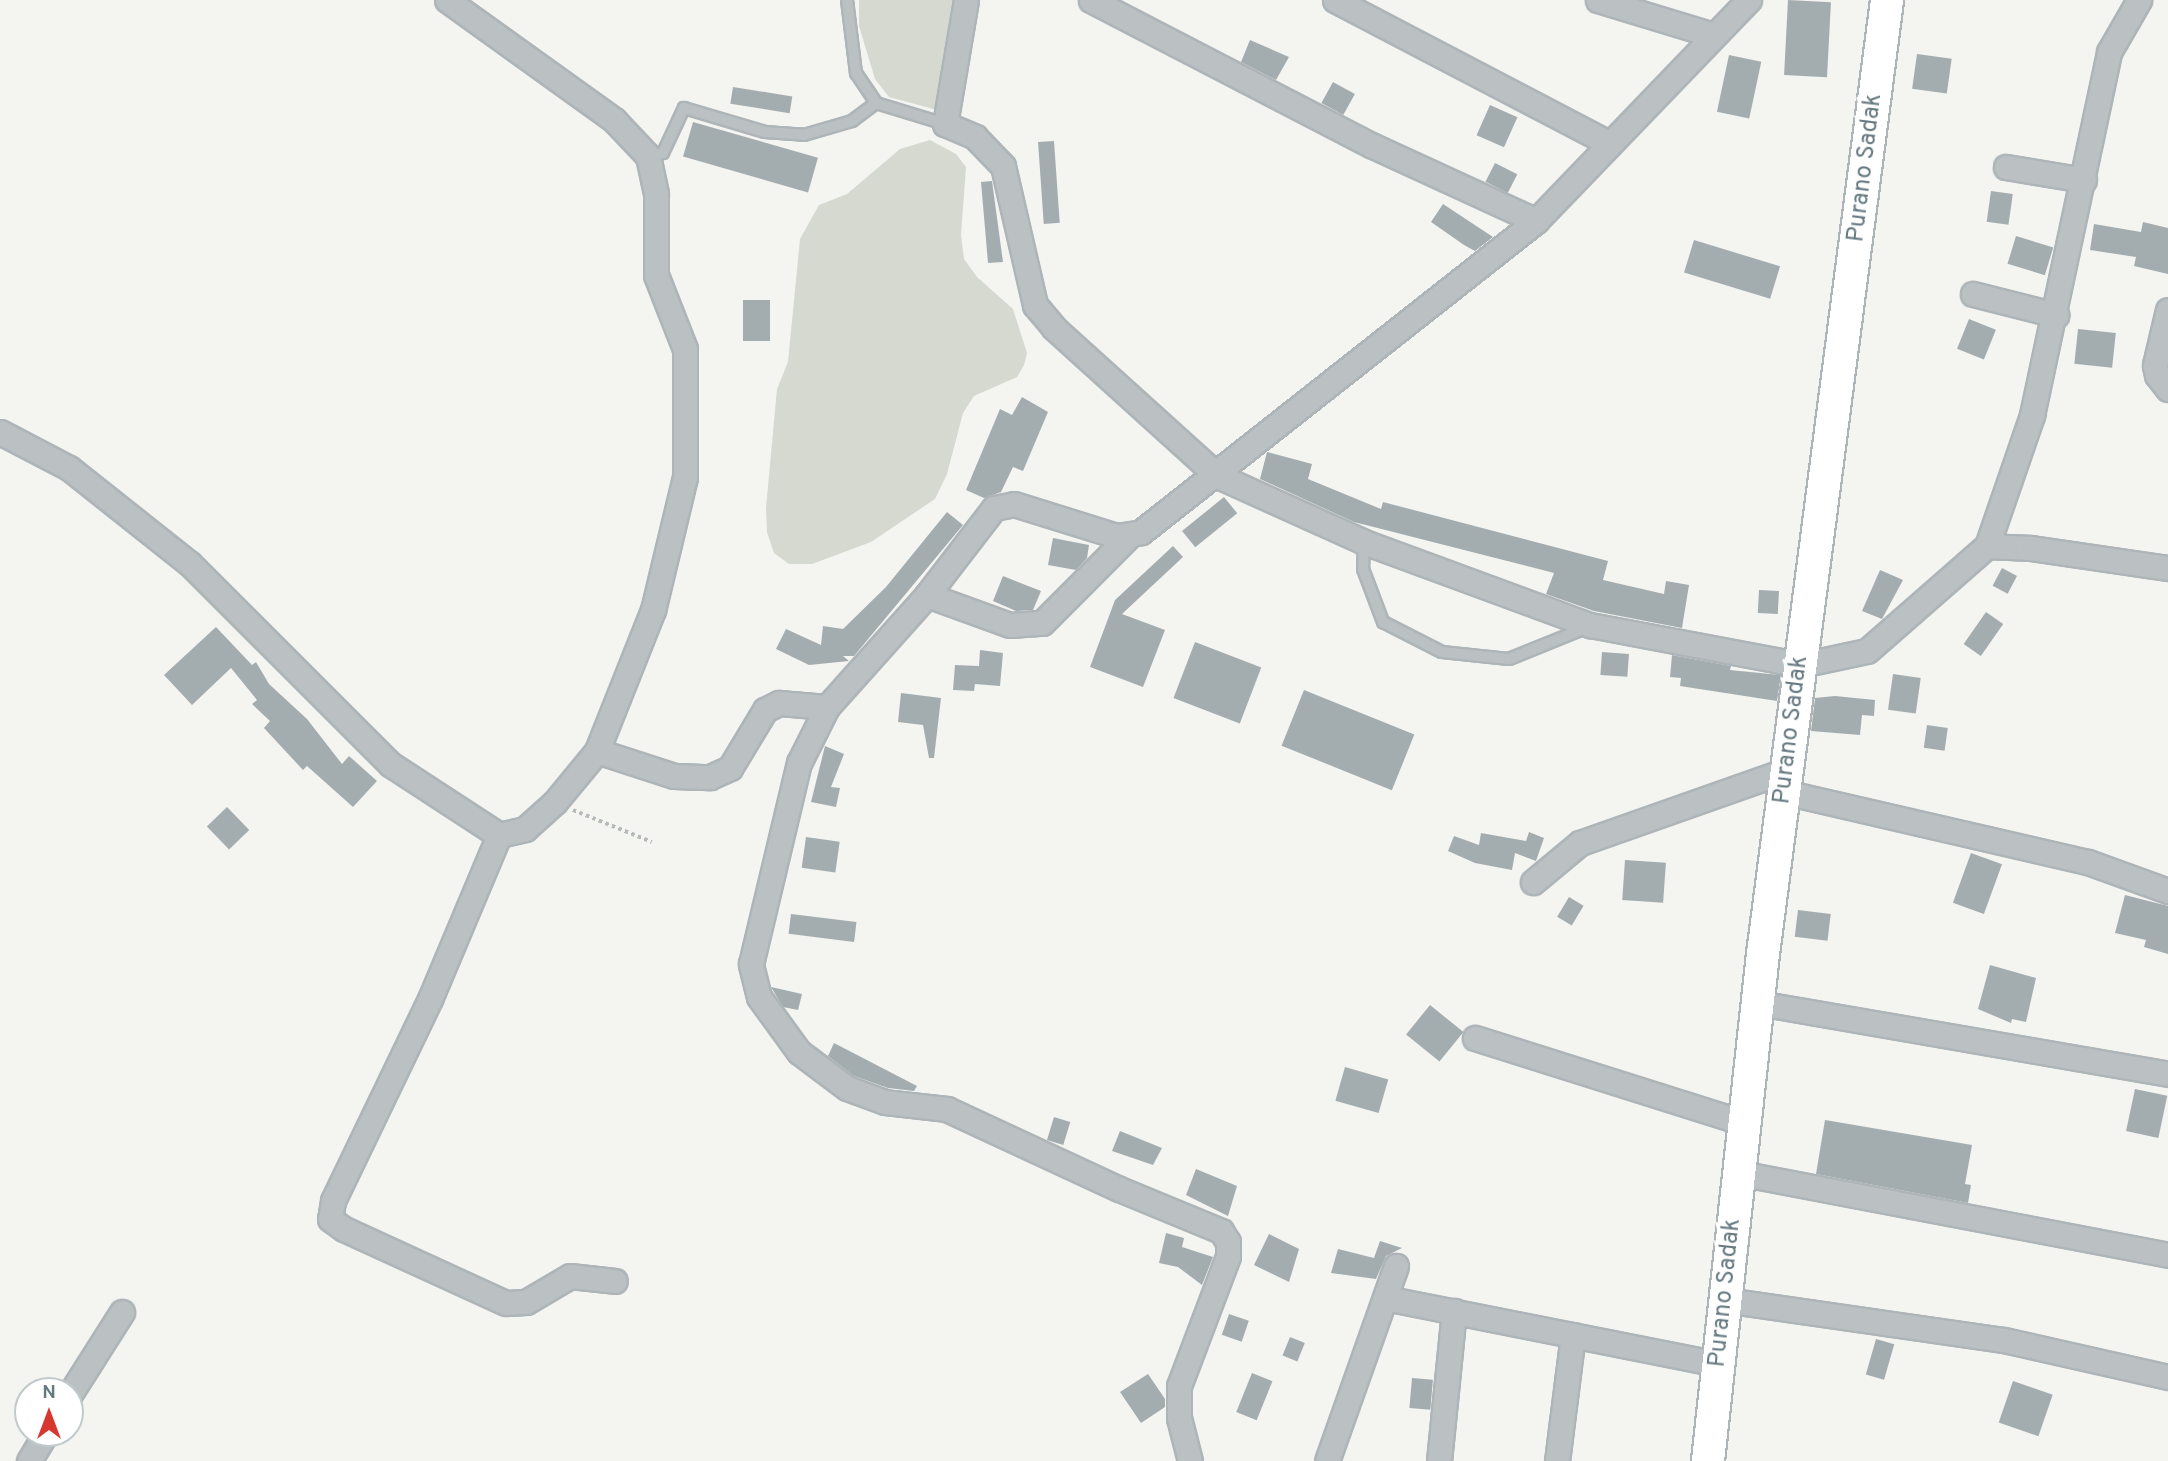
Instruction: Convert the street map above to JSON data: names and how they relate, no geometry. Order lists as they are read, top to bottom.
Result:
{
  "streets": {
    "main road": ["Purano Sadak"]
  },
  "north": "top"
}
